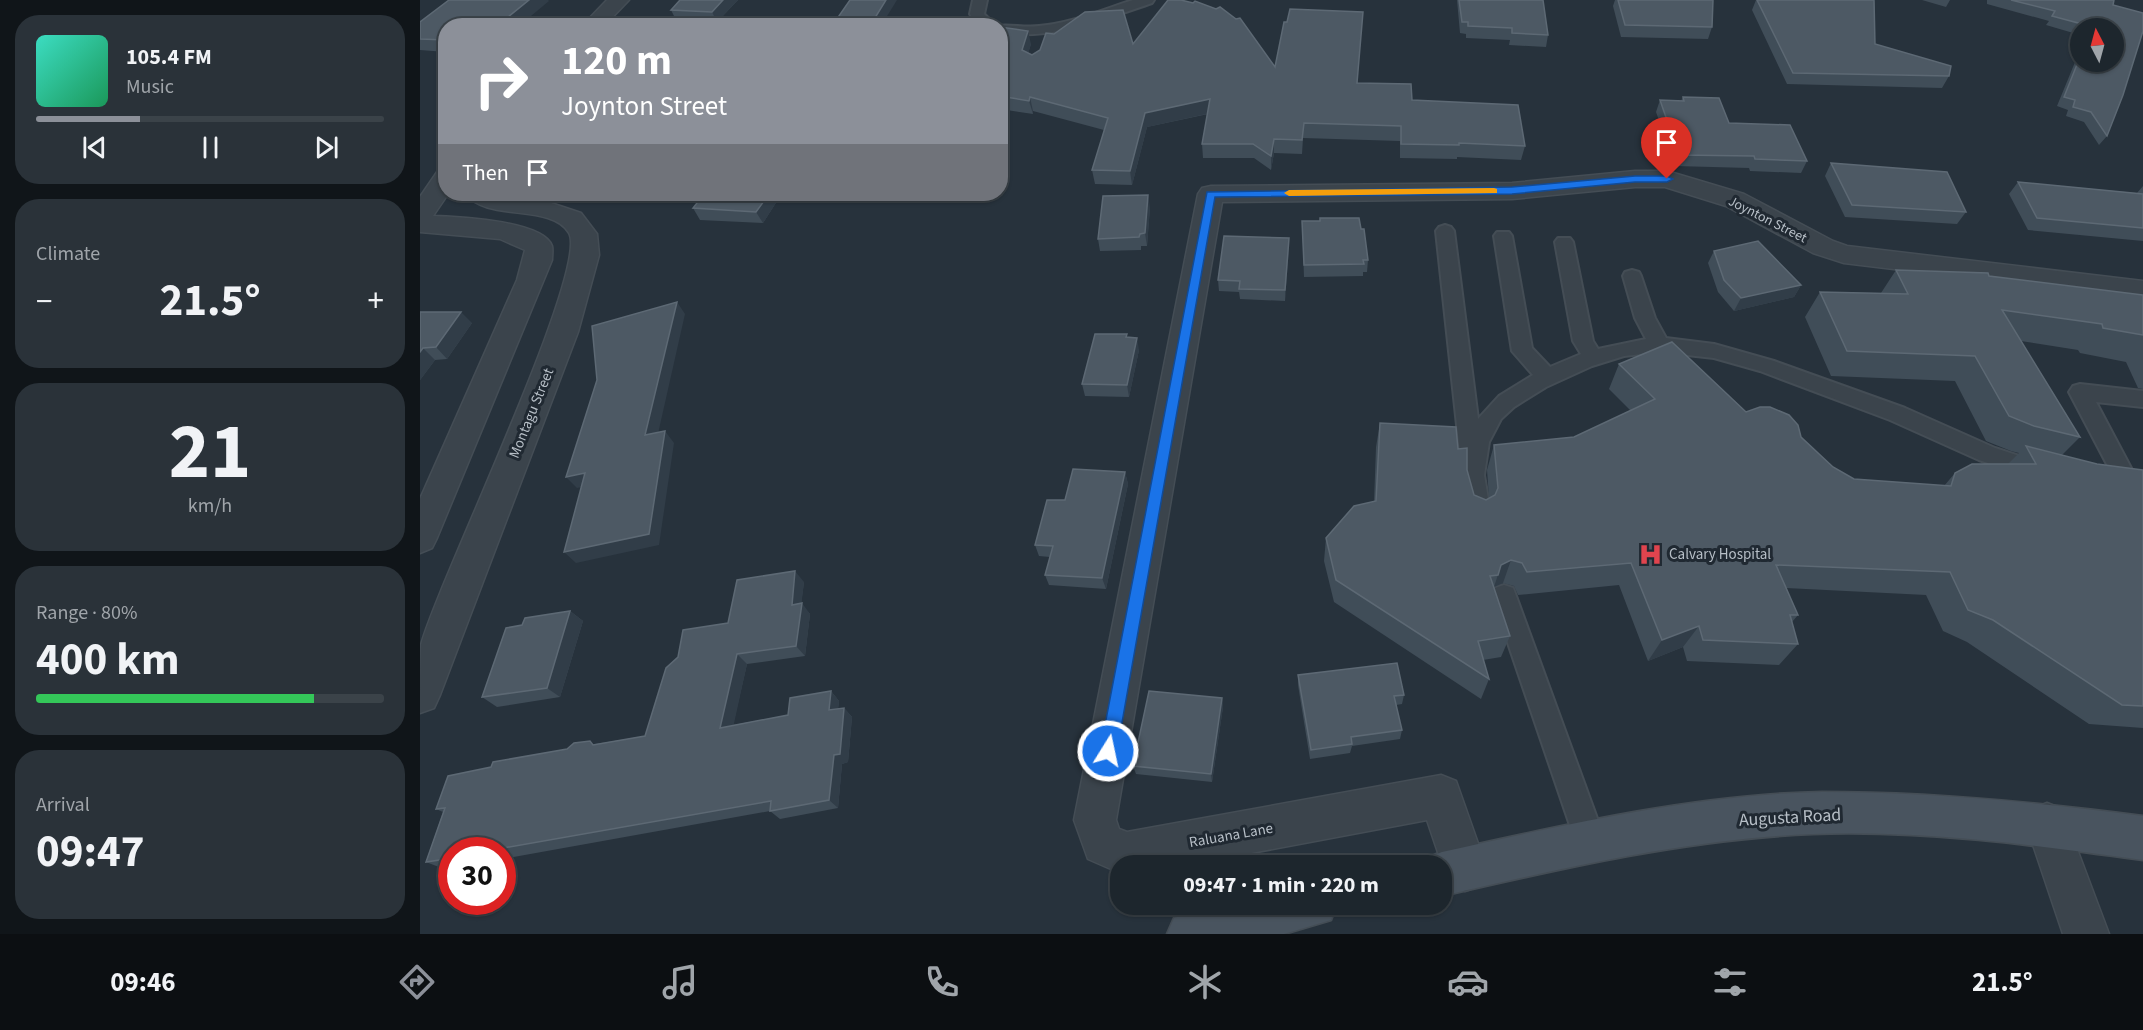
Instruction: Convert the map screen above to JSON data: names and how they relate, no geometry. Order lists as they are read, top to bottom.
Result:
{
  "streets": {
    "main road": ["Augusta Road"],
    "street": ["Joynton Street", "Montagu Street", "Raluana Lane"]
  },
  "crossings": [
    ["Joynton Street", "Raluana Lane"],
    ["Augusta Road", "Raluana Lane"]
  ],
  "places": {
    "hospital": ["Calvary Hospital"]
  },
  "north": "top",
  "page": {
    "turn": ["120 m", "Joynton Street"],
    "song": ["105.4 FM", "Music"],
    "then": "Then",
    "tile": [
      "Climate",
      ["21", "km/h"],
      ["Range · 80%", "400 km"],
      ["Arrival", "09:47"]
    ],
    "heat": ["−", "21.5°", "+"],
    "limit": "30",
    "trip": "09:47 · 1 min · 220 m",
    "tabs": ["09:46", "21.5°"]
  }
}
